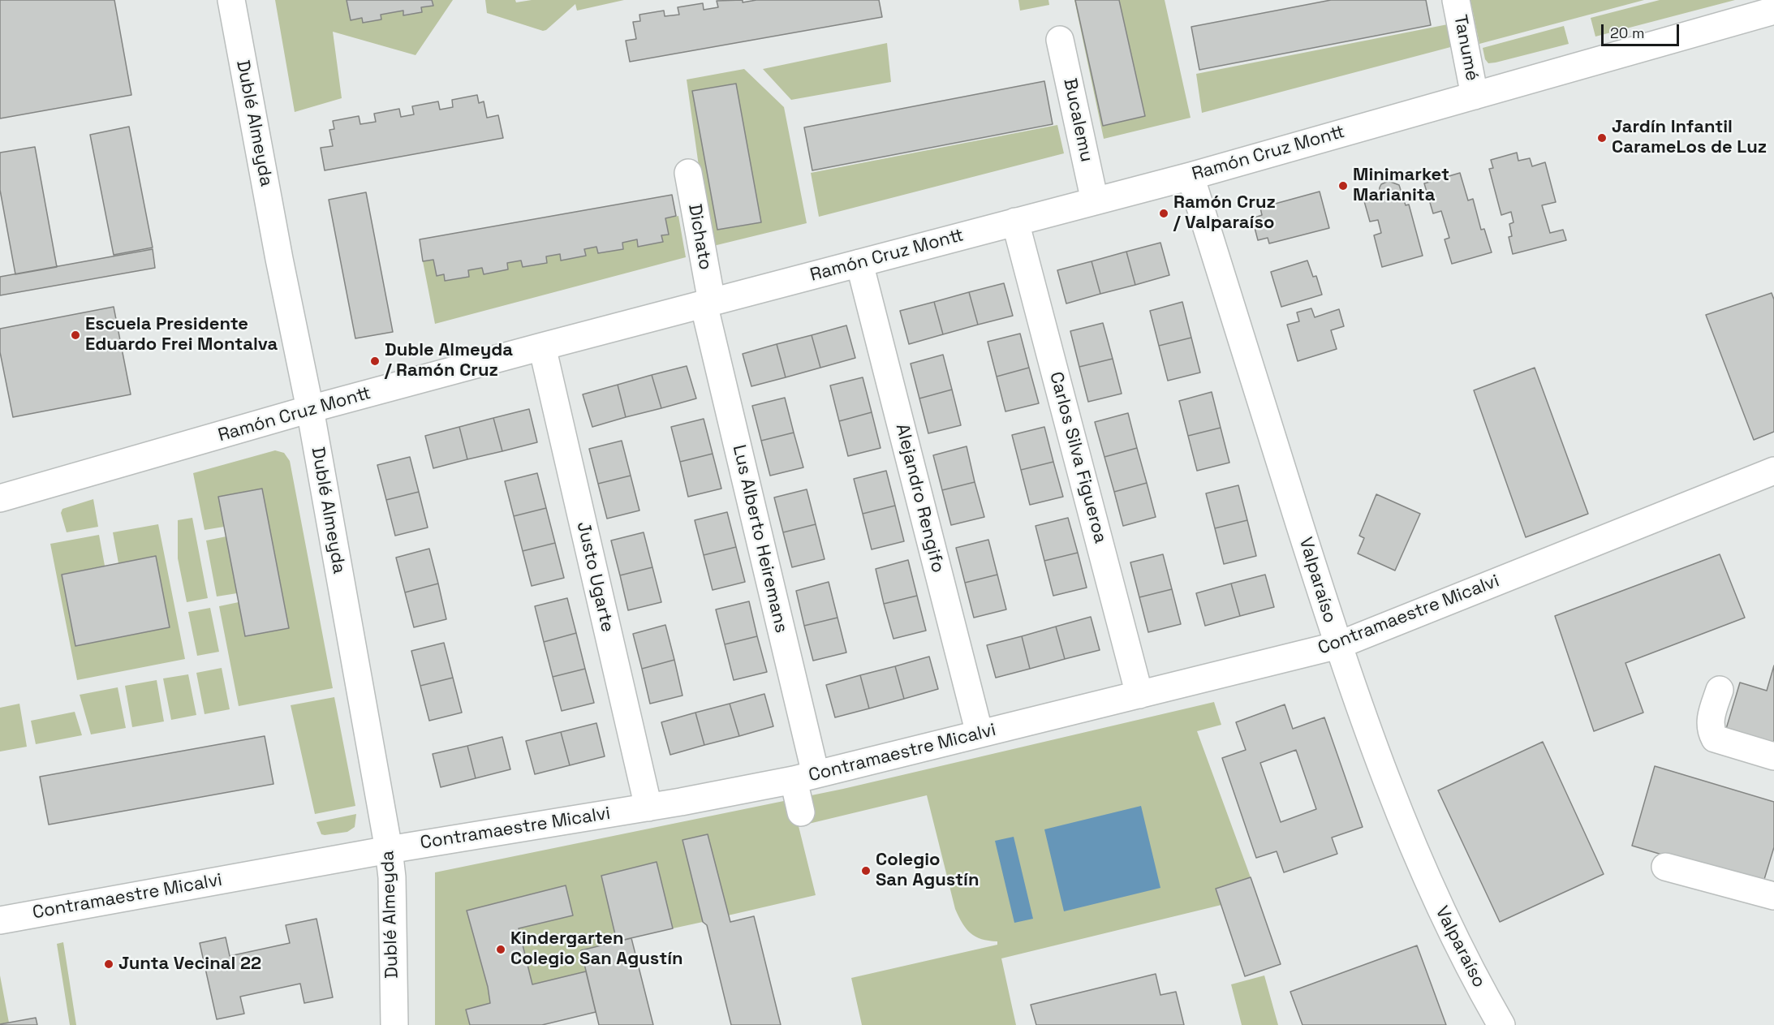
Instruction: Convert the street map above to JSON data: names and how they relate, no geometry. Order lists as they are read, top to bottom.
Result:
{
  "streets": {
    "street": [
      "Tanumé",
      "Bucalemu",
      "Dublé Almeyda",
      "Ramón Cruz Montt",
      "Dichato",
      "Carlos Silva Figueroa",
      "Alejandro Rengifo",
      "Lus Alberto Heiremans",
      "Justo Ugarte",
      "Valparaíso",
      "Contramaestre Micalvi"
    ]
  },
  "crossings": [
    ["Tanumé", "Ramón Cruz Montt"],
    ["Bucalemu", "Ramón Cruz Montt"],
    ["Dublé Almeyda", "Ramón Cruz Montt"],
    ["Dublé Almeyda", "Contramaestre Micalvi"],
    ["Ramón Cruz Montt", "Dichato"],
    ["Ramón Cruz Montt", "Carlos Silva Figueroa"],
    ["Ramón Cruz Montt", "Alejandro Rengifo"],
    ["Ramón Cruz Montt", "Lus Alberto Heiremans"],
    ["Ramón Cruz Montt", "Justo Ugarte"],
    ["Ramón Cruz Montt", "Valparaíso"],
    ["Dichato", "Lus Alberto Heiremans"],
    ["Carlos Silva Figueroa", "Contramaestre Micalvi"],
    ["Alejandro Rengifo", "Contramaestre Micalvi"],
    ["Lus Alberto Heiremans", "Contramaestre Micalvi"],
    ["Justo Ugarte", "Contramaestre Micalvi"],
    ["Valparaíso", "Contramaestre Micalvi"]
  ],
  "places": [
    "Jardín Infantil CarameLos de Luz",
    "Minimarket Marianita",
    "Ramón Cruz / Valparaíso",
    "Escuela Presidente Eduardo Frei Montalva",
    "Duble Almeyda / Ramón Cruz",
    "Colegio San Agustín",
    "Kindergarten Colegio San Agustín",
    "Junta Vecinal 22"
  ],
  "scale_bar": "20 m"
}
